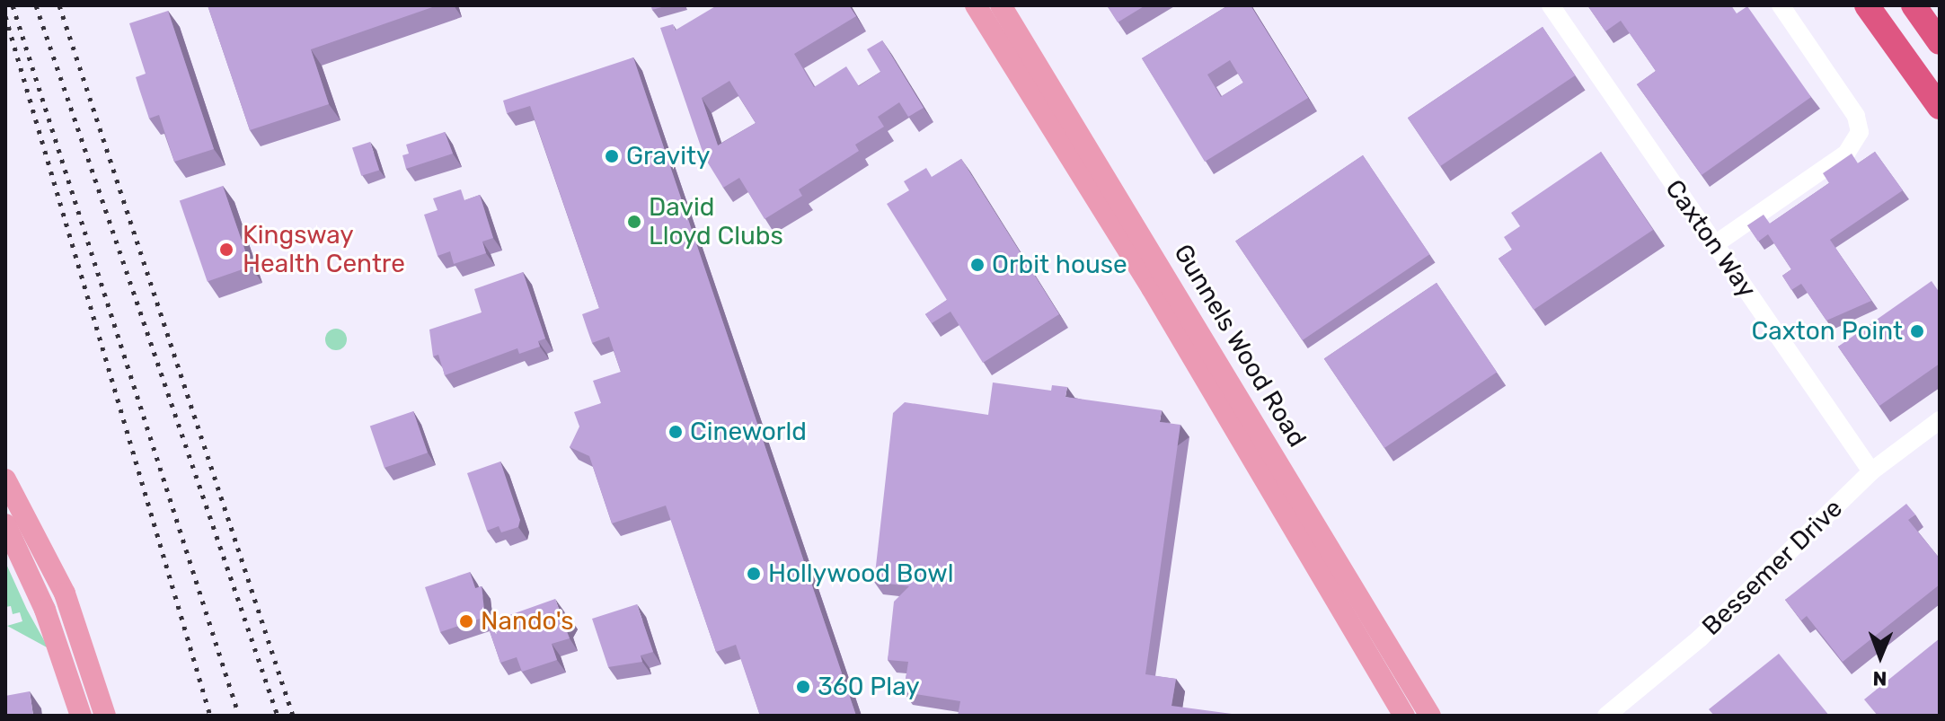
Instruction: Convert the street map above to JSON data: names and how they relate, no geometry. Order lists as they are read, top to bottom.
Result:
{
  "streets": {
    "main road": ["Gunnels Wood Road"],
    "street": ["Caxton Way", "Bessemer Drive"]
  },
  "crossings": [
    ["Caxton Way", "Bessemer Drive"]
  ],
  "places": [
    "Gravity",
    "David Lloyd Clubs",
    "Kingsway Health Centre",
    "Orbit house",
    "Caxton Point",
    "Cineworld",
    "Hollywood Bowl",
    "Nando's",
    "360 Play"
  ],
  "north": "bottom"
}
